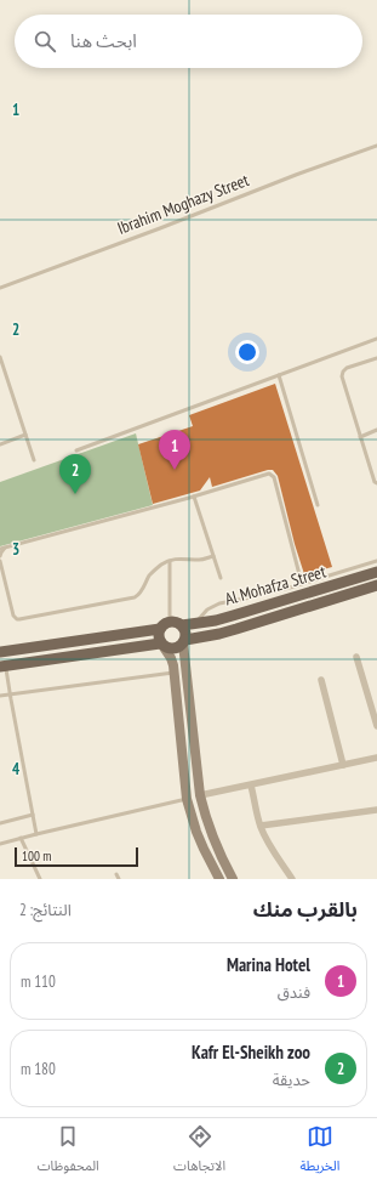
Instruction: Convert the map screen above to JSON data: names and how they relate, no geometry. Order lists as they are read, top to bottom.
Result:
{
  "streets": {
    "main road": ["Al Mohafza Street"],
    "lane": ["Ibrahim Moghazy Street"]
  },
  "scale_bar": "100 m",
  "page": {
    "search": "ابحث هنا",
    "pins": ["1", "2"],
    "scale": "100 m",
    "heading": ["بالقرب منك", "النتائج: 2"],
    "list": [
      {
        "mark": "1",
        "name": "Marina Hotel",
        "note": "فندق",
        "value": "110 m"
      },
      {
        "mark": "2",
        "name": "Kafr El-Sheikh zoo",
        "note": "حديقة",
        "value": "180 m"
      }
    ],
    "nav": ["الخريطة", "الاتجاهات", "المحفوظات"]
  },
  "grid": {
    "rows": [
      "1",
      "2",
      "3",
      "4"
    ]
  }
}
